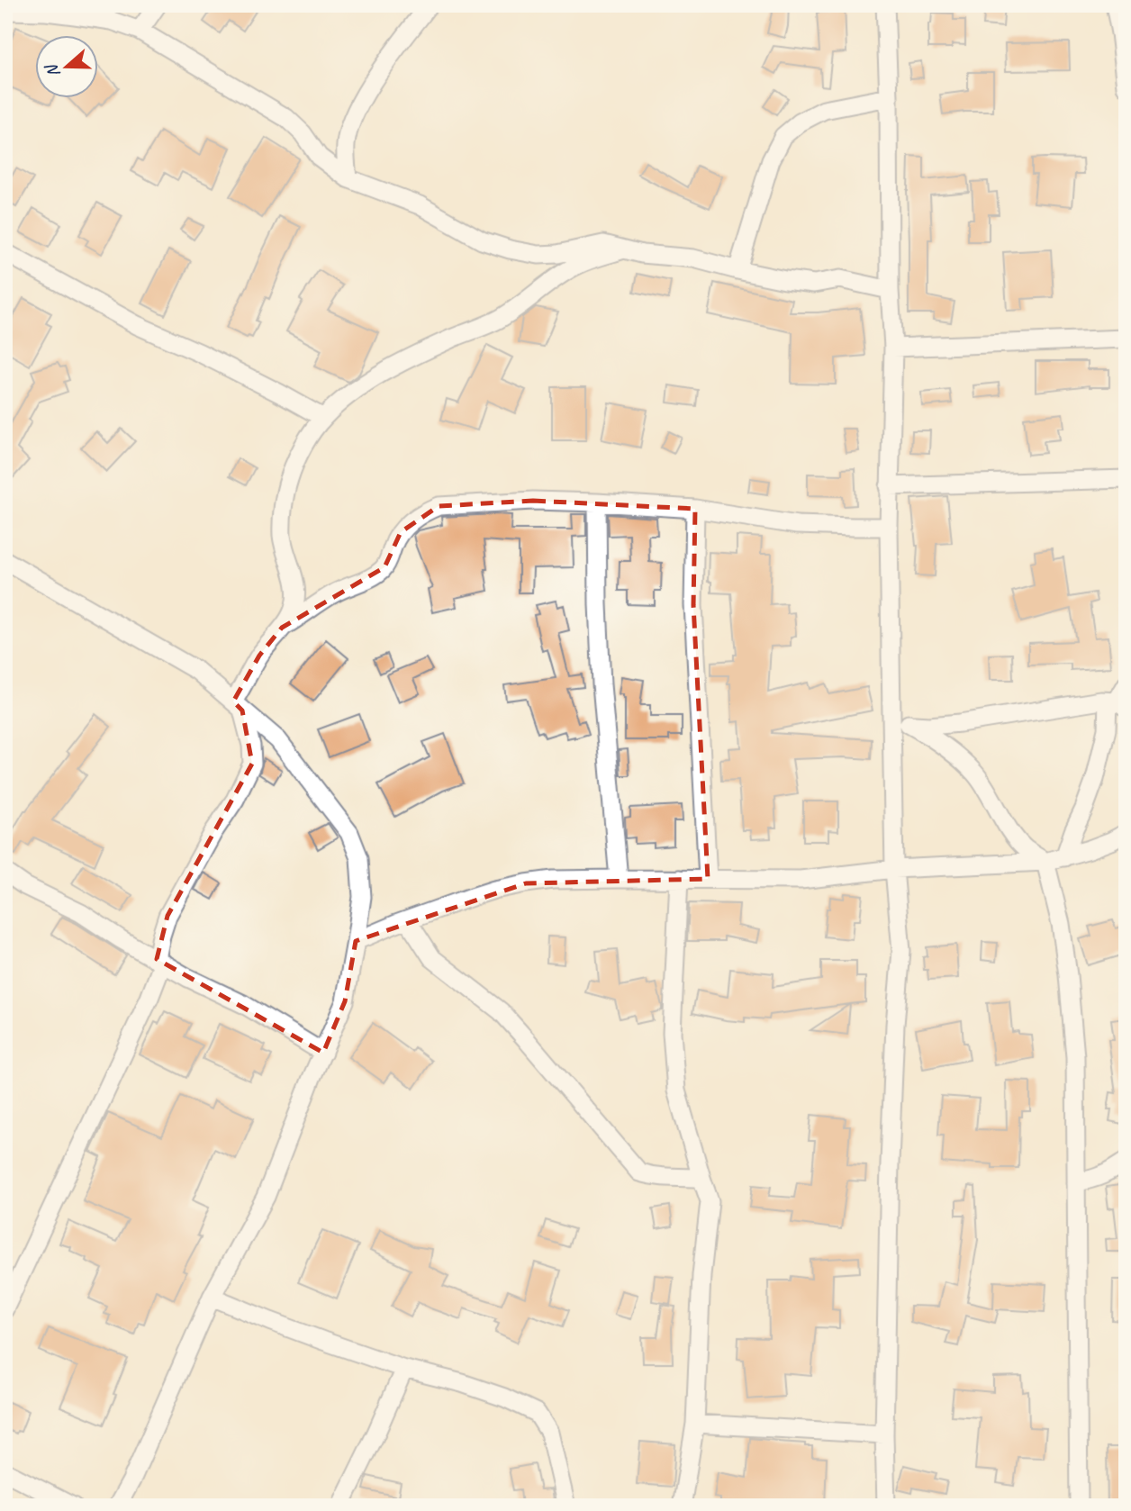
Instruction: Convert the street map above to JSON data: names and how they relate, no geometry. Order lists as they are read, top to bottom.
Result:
{
  "north": "left"
}
